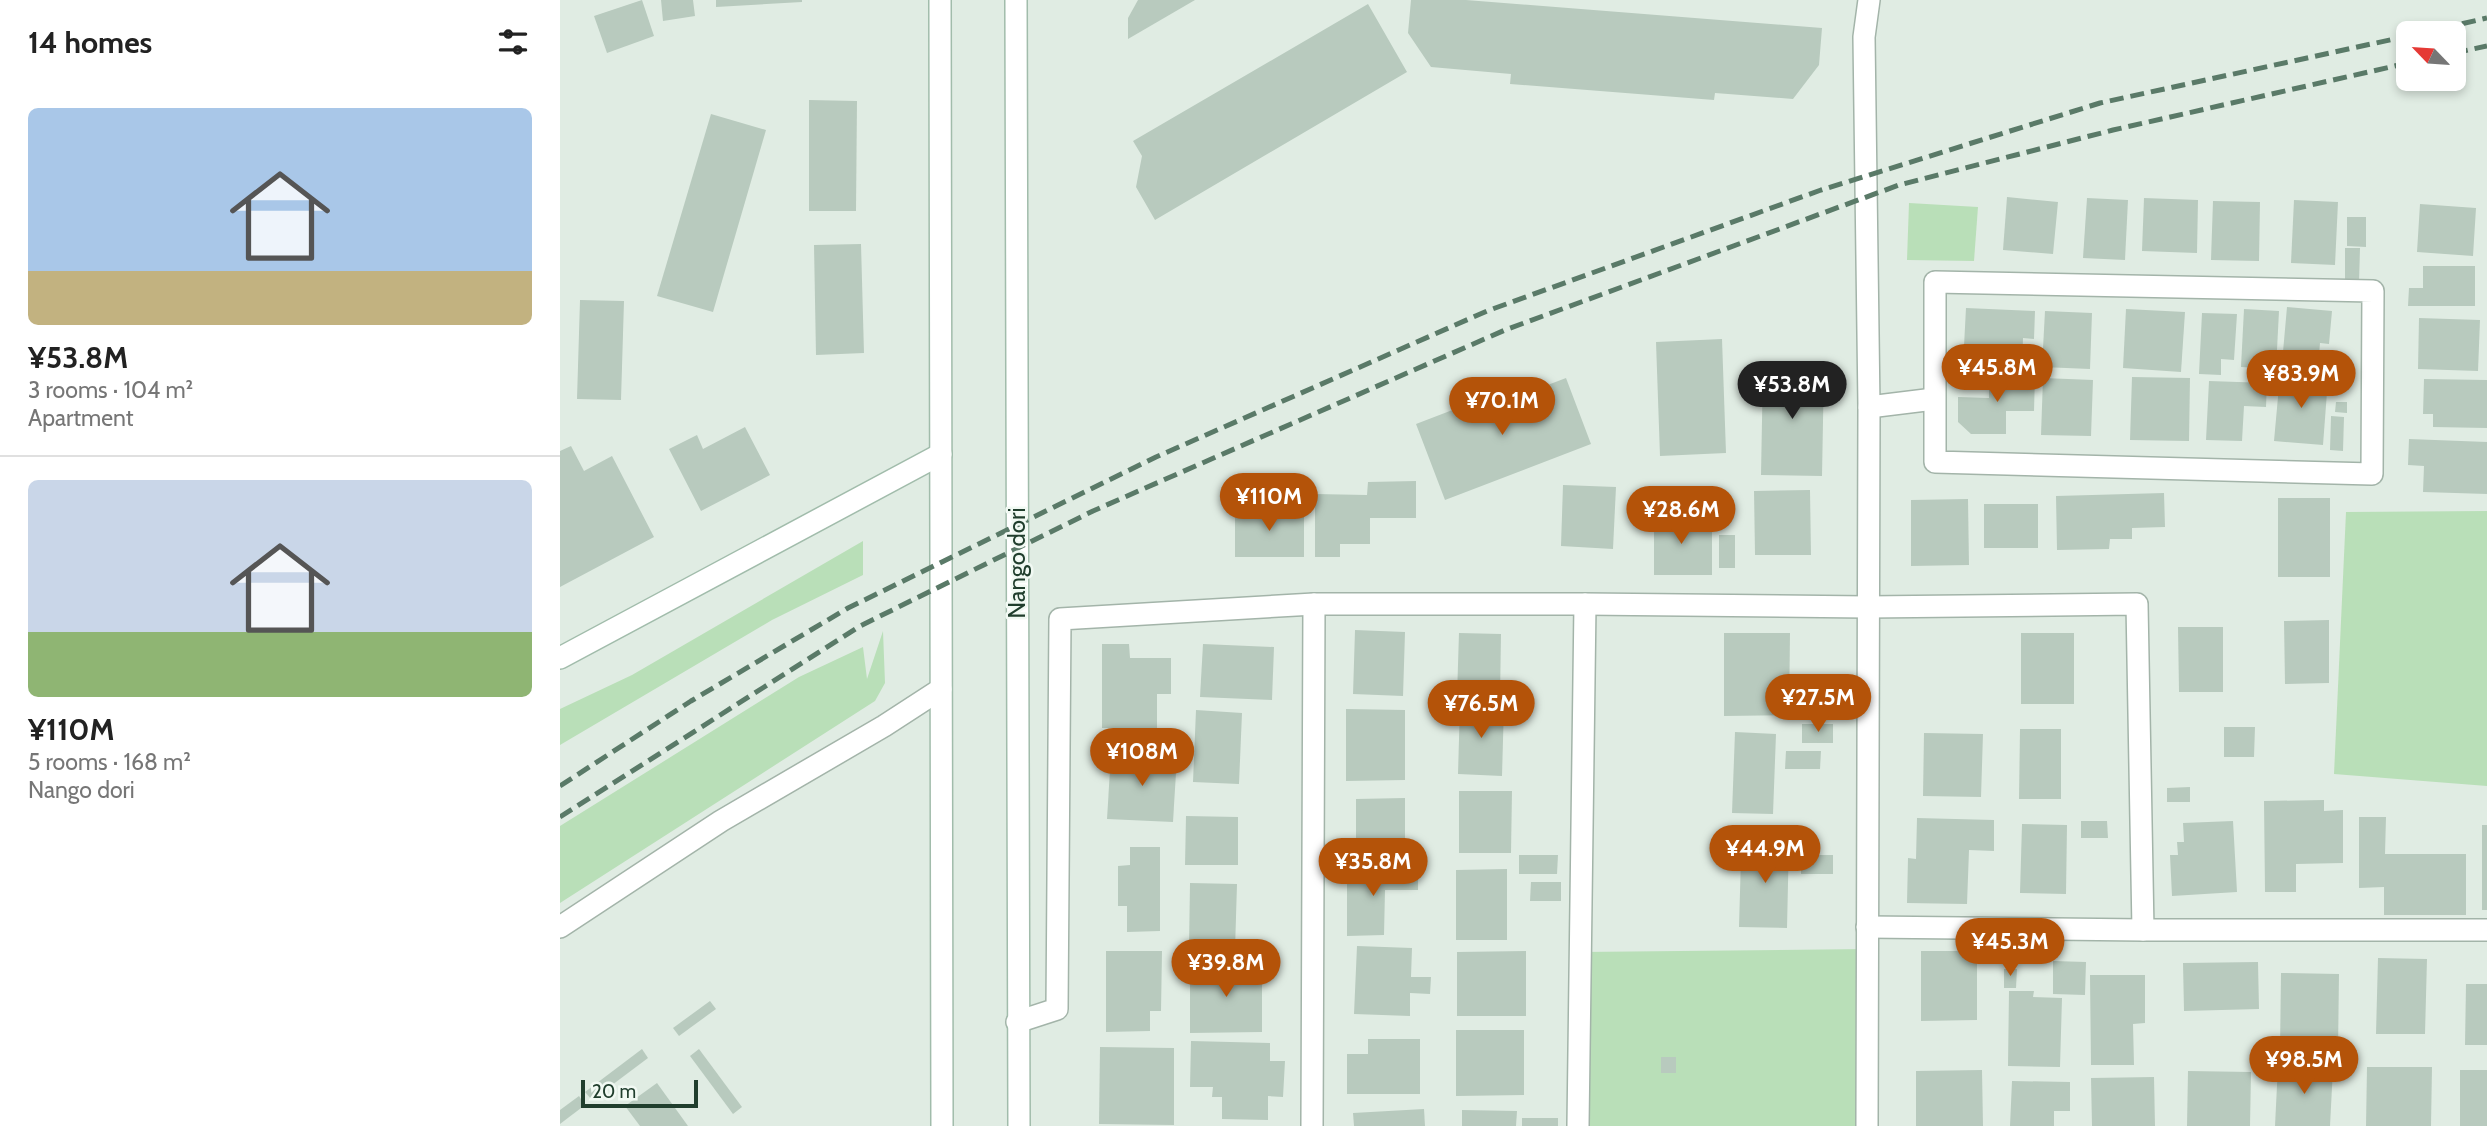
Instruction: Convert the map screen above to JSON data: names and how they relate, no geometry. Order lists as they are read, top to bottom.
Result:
{
  "streets": {
    "street": ["Nango dori"]
  },
  "scale_bar": "20 m",
  "north": "top left",
  "page": {
    "heading": "14 homes",
    "list": [
      {
        "name": "¥53.8M",
        "note": "3 rooms · 104 m² · Apartment"
      },
      {
        "name": "¥110M",
        "note": "5 rooms · 168 m² · Nango dori"
      }
    ],
    "price": [
      "¥45.8M",
      "¥83.9M",
      "¥53.8M",
      "¥70.1M",
      "¥110M",
      "¥28.6M",
      "¥27.5M",
      "¥76.5M",
      "¥108M",
      "¥44.9M",
      "¥35.8M",
      "¥45.3M",
      "¥39.8M",
      "¥98.5M"
    ],
    "scale": "20 m"
  }
}
